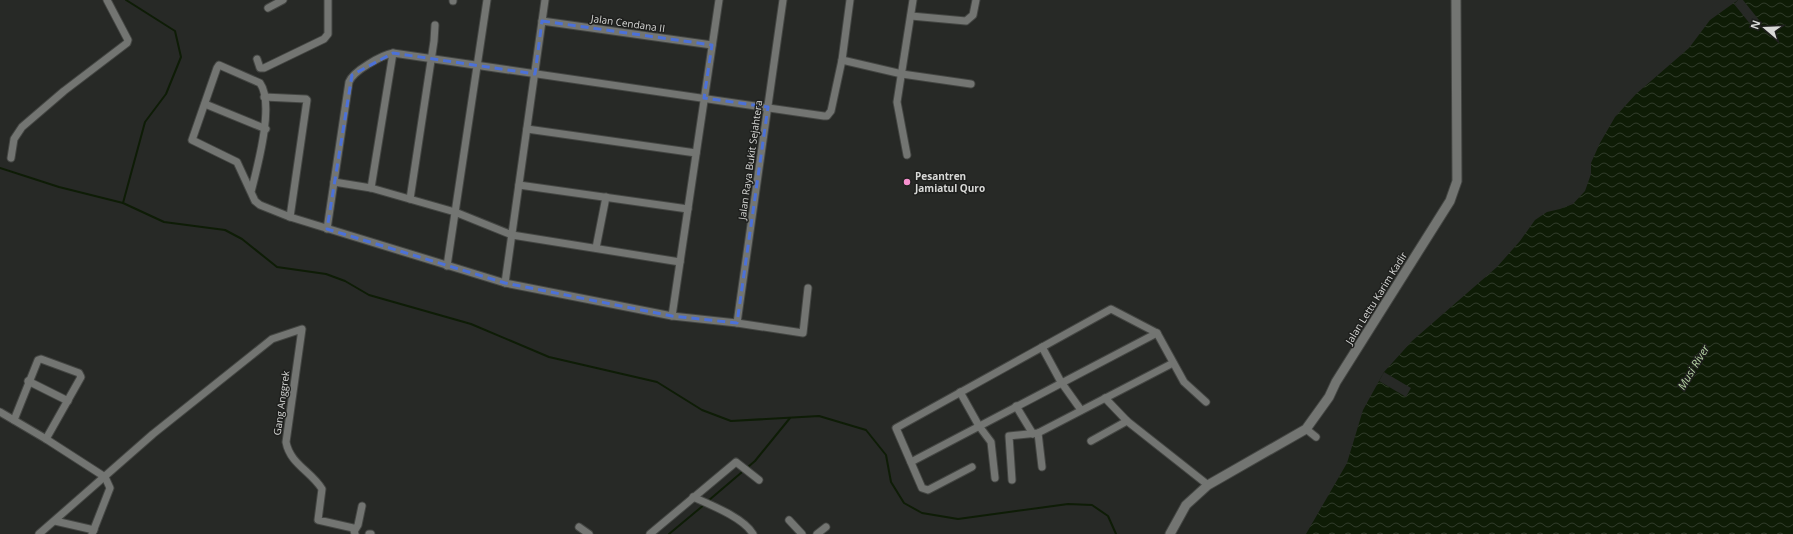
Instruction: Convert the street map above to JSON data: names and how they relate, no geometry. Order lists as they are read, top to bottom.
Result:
{
  "streets": {
    "street": [
      "Jalan Cendana II",
      "Jalan Raya Bukit Sejahtera",
      "Jalan Lettu Karim Kadir",
      "Gang Anggrek"
    ]
  },
  "water": ["Musi River"],
  "places": ["Pesantren Jamiatul Quro"],
  "north": "left"
}
